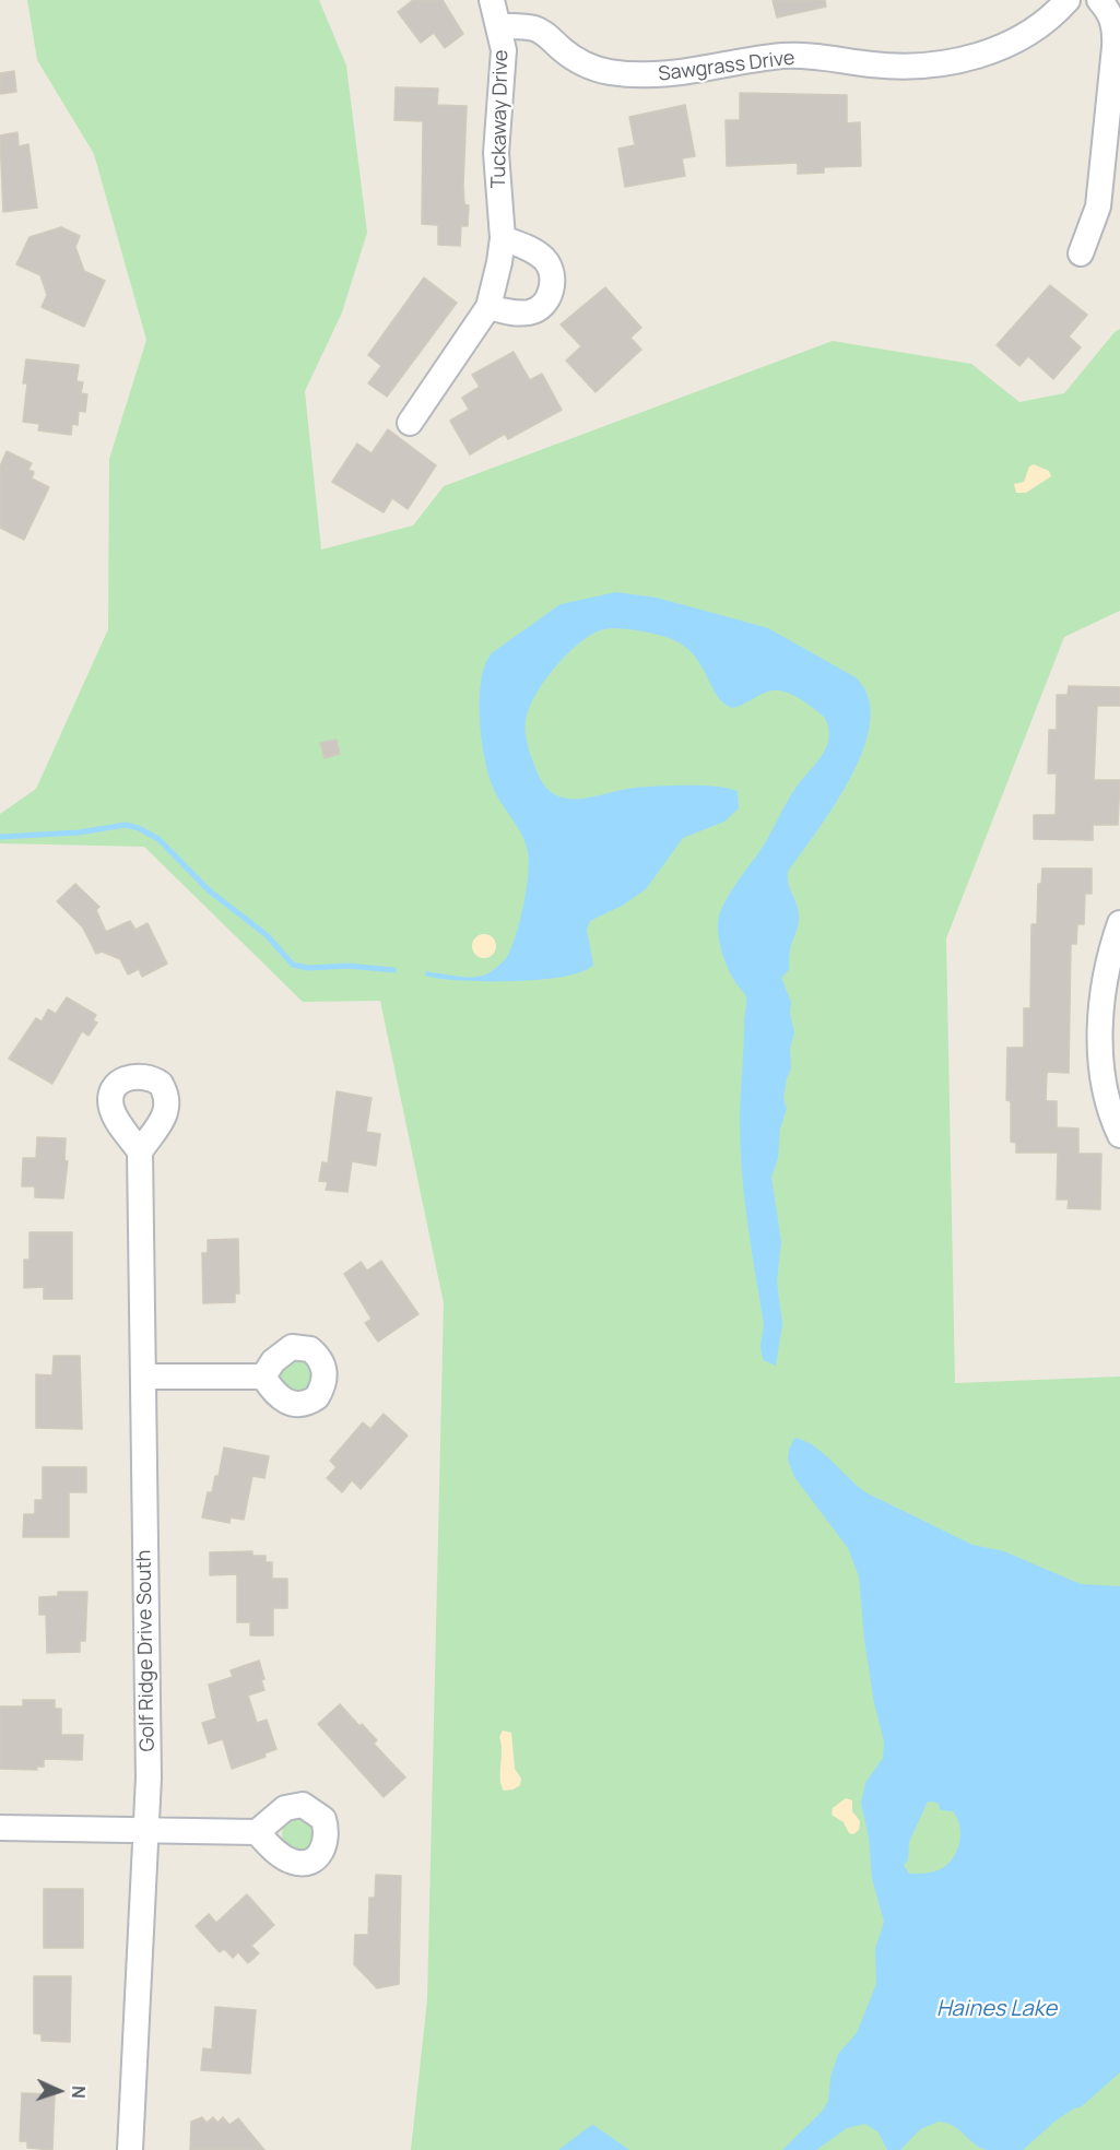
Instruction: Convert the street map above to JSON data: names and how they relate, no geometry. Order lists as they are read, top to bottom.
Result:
{
  "streets": {
    "street": ["Sawgrass Drive", "Tuckaway Drive", "Golf Ridge Drive South"]
  },
  "crossings": [
    ["Sawgrass Drive", "Tuckaway Drive"]
  ],
  "water": ["Haines Lake"],
  "north": "right"
}
